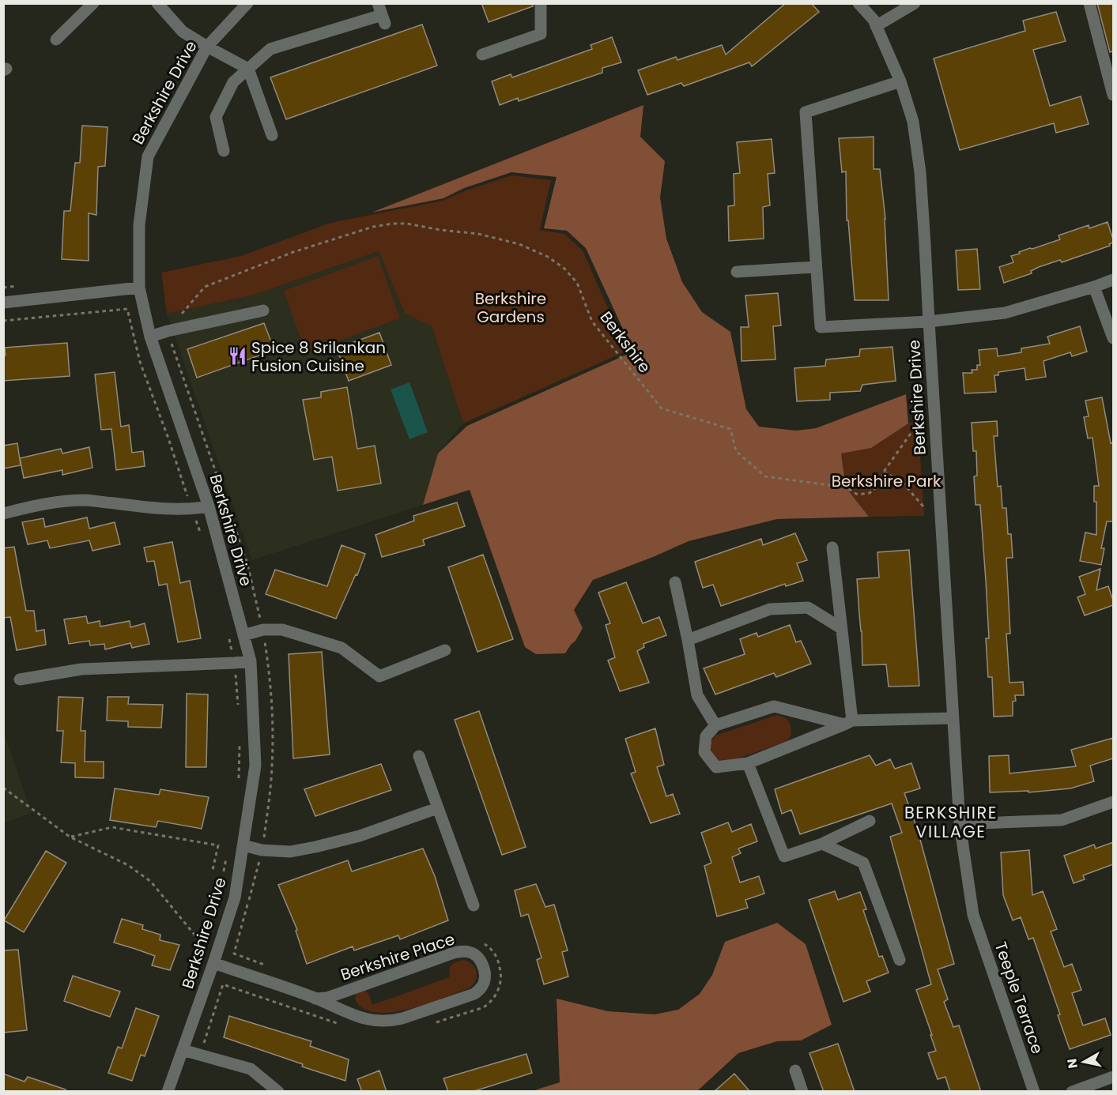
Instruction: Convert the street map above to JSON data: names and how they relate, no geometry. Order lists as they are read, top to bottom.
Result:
{
  "streets": {
    "street": ["Berkshire Drive", "Berkshire Place", "Teeple Terrace"],
    "path": ["Berkshire"]
  },
  "crossings": [
    ["Berkshire Drive", "Berkshire Place"],
    ["Berkshire Drive", "Teeple Terrace"]
  ],
  "districts": ["BERKSHIRE VILLAGE"],
  "parks": ["Berkshire Gardens", "Berkshire Park"],
  "places": {
    "restaurant": ["Spice 8 Srilankan Fusion Cuisine"]
  },
  "north": "left"
}
